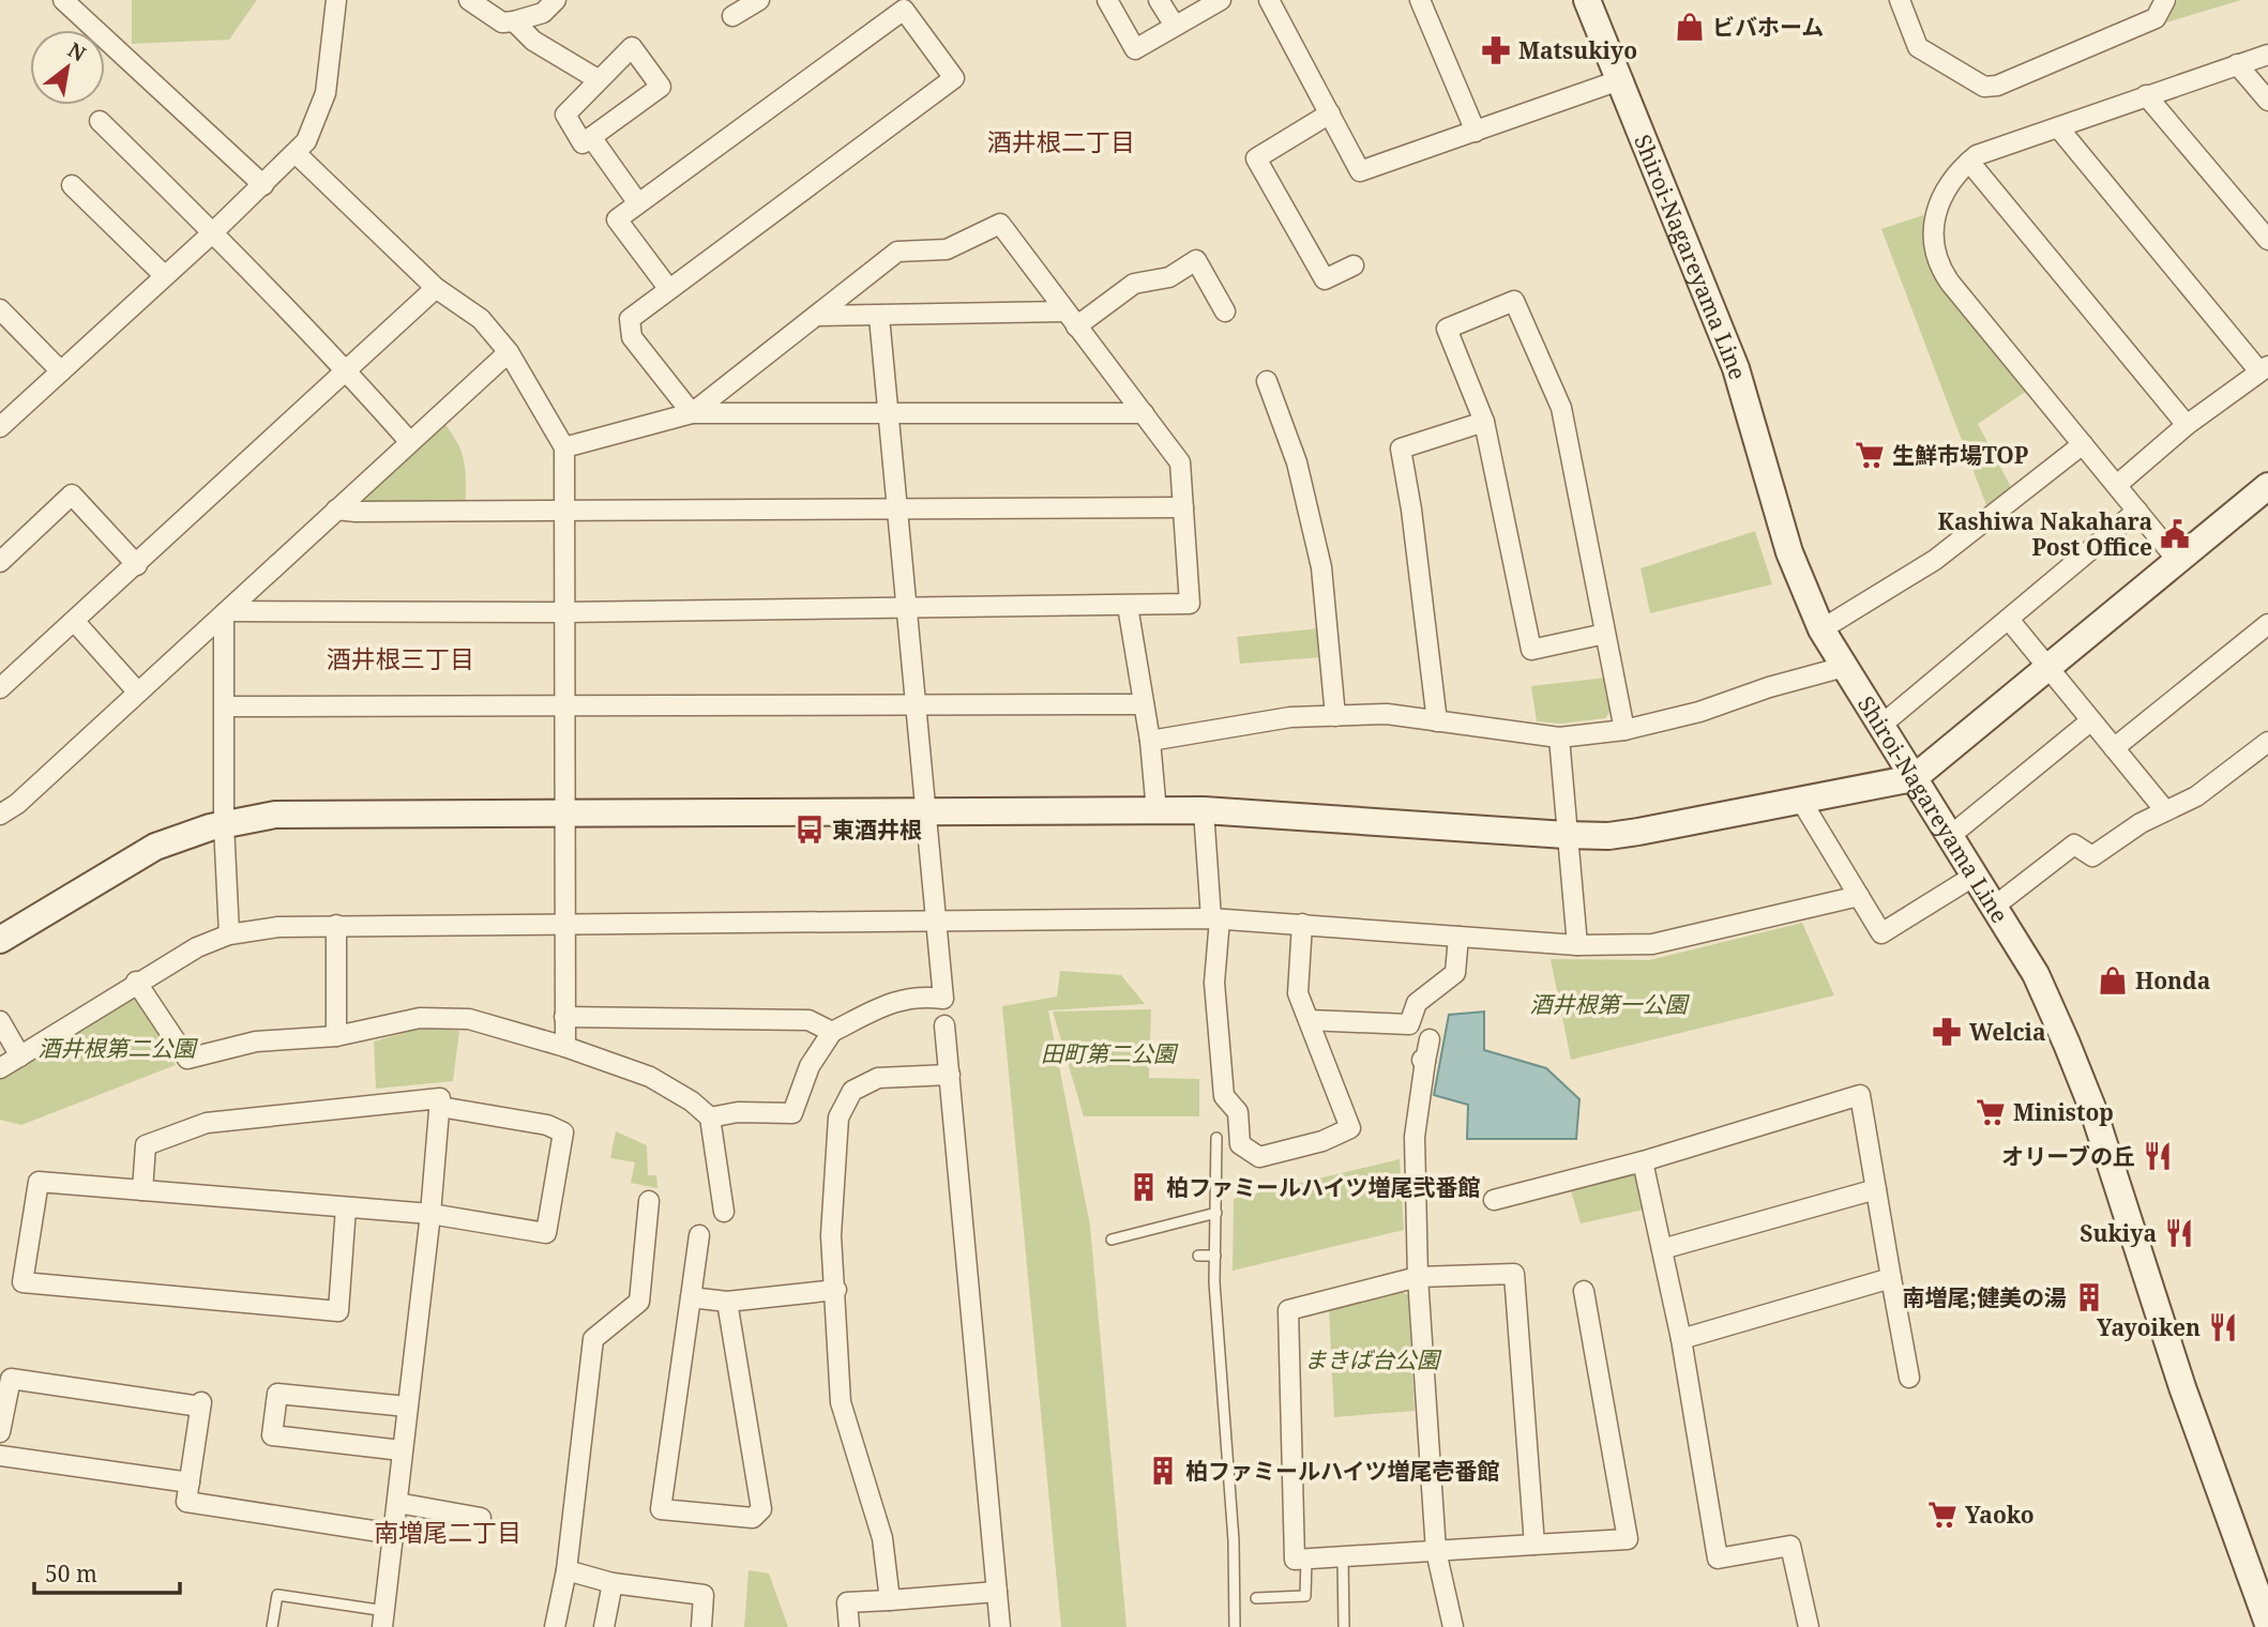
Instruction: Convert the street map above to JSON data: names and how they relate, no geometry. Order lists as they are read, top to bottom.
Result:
{
  "streets": {
    "street": ["Shiroi-Nagareyama Line"]
  },
  "districts": ["酒井根二丁目", "酒井根三丁目", "南増尾二丁目"],
  "parks": [
    "酒井根第一公園",
    "酒井根第二公園",
    "田町第二公園",
    "まきば台公園"
  ],
  "places": {
    "shop": ["ビバホーム", "Honda"],
    "pharmacy": ["Matsukiyo", "Welcia"],
    "supermarket": ["生鮮市場TOP", "Ministop", "Yaoko"],
    "public building": ["Kashiwa Nakahara Post Office"],
    "bus stop": ["東酒井根"],
    "restaurant": ["オリーブの丘", "Sukiya", "Yayoiken"],
    "building": ["柏ファミールハイツ増尾弐番館", "南増尾;健美の湯", "柏ファミールハイツ増尾壱番館"]
  },
  "scale_bar": "50 m",
  "north": "top right"
}
